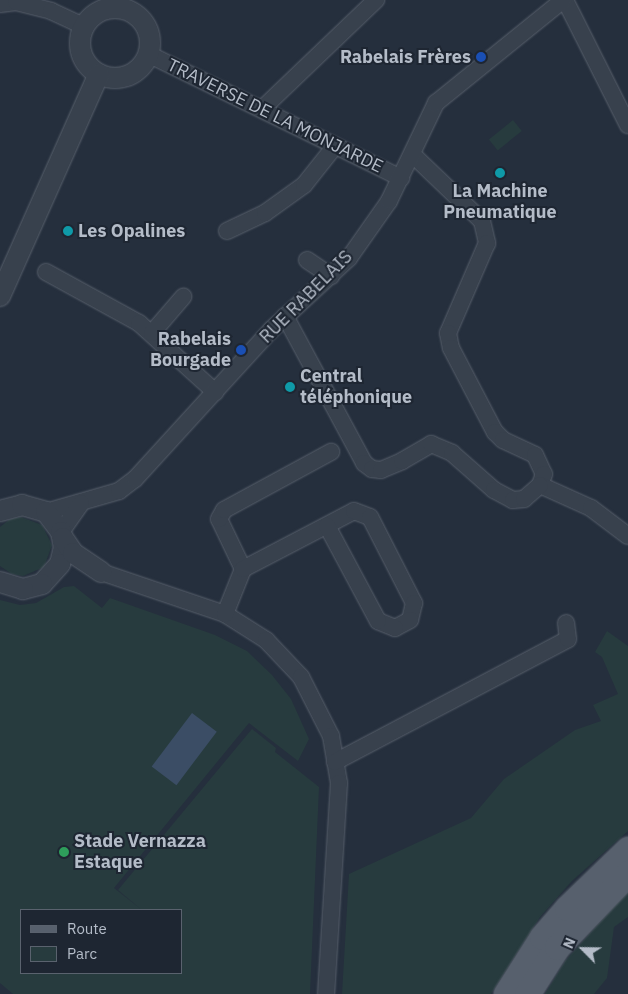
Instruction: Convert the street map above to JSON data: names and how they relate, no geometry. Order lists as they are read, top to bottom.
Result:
{
  "streets": {
    "street": ["TRAVERSE DE LA MONJARDE", "RUE RABELAIS"]
  },
  "crossings": [
    ["TRAVERSE DE LA MONJARDE", "RUE RABELAIS"]
  ],
  "places": [
    "Rabelais Frères",
    "La Machine Pneumatique",
    "Les Opalines",
    "Rabelais Bourgade",
    "Central téléphonique",
    "Stade Vernazza Estaque"
  ],
  "legend": ["Route", "Parc"],
  "north": "top left"
}
